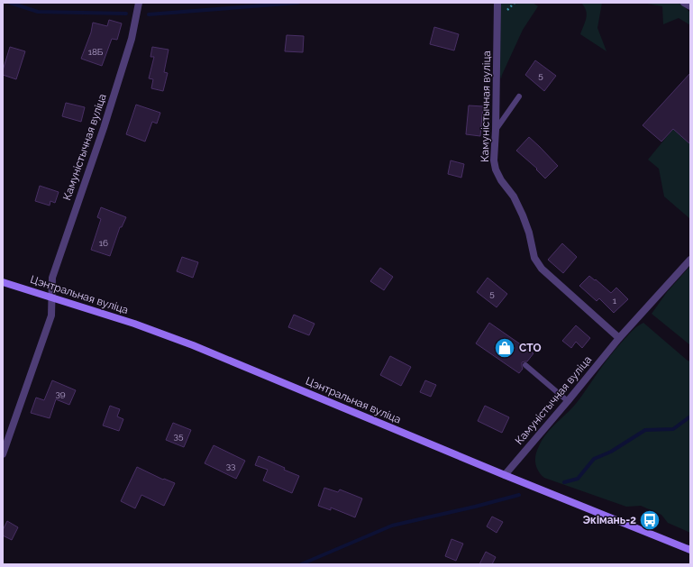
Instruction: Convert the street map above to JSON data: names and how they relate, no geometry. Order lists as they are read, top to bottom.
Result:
{
  "streets": {
    "main road": ["Цэнтральная вуліца"],
    "street": ["Камуністычная вуліца"]
  },
  "crossings": [
    ["Камуністычная вуліца", "Цэнтральная вуліца"]
  ],
  "places": {
    "shop": ["СТО"],
    "bus stop": ["Экімань-2"]
  },
  "house_numbers": [
    "18Б",
    "5",
    "16",
    "5",
    "1",
    "39",
    "35",
    "33"
  ]
}
